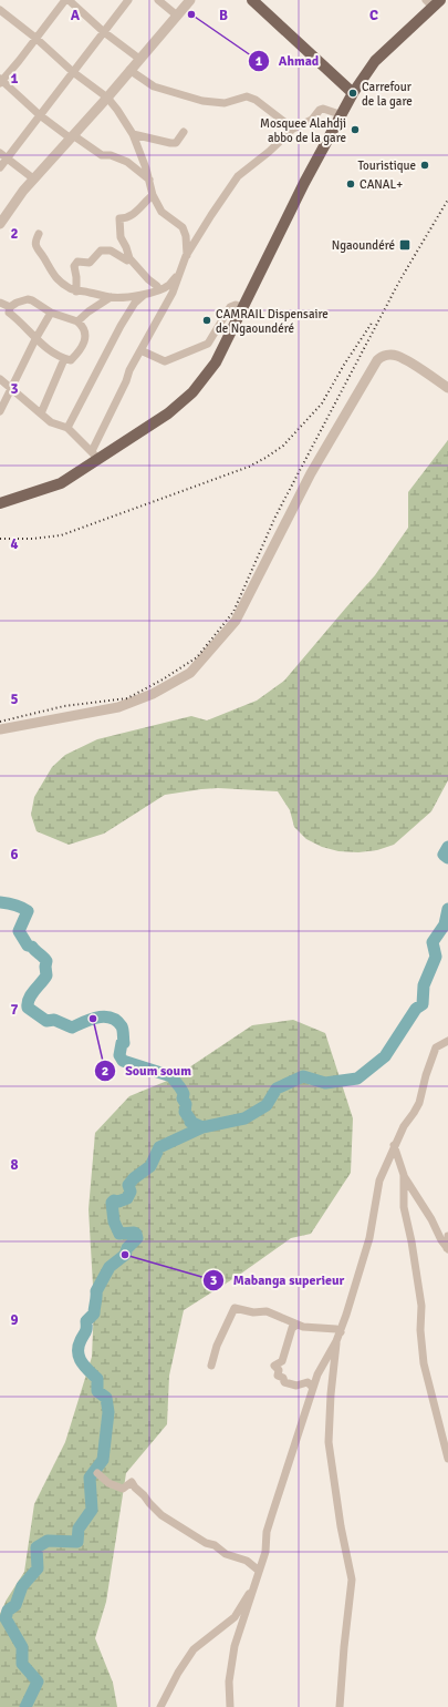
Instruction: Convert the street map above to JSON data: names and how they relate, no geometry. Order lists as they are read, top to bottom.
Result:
{
  "places": {
    "other": [
      "Ahmad",
      "Carrefour de la gare",
      "Mosquee Alahdji abbo de la gare",
      "Touristique",
      "CANAL+",
      "CAMRAIL Dispensaire de Ngaoundéré",
      "Soum soum",
      "Mabanga superieur"
    ],
    "transit": ["Ngaoundéré"]
  },
  "grid": {
    "columns": ["A", "B", "C"],
    "rows": [
      "1",
      "2",
      "3",
      "4",
      "5",
      "6",
      "7",
      "8",
      "9"
    ]
  }
}
